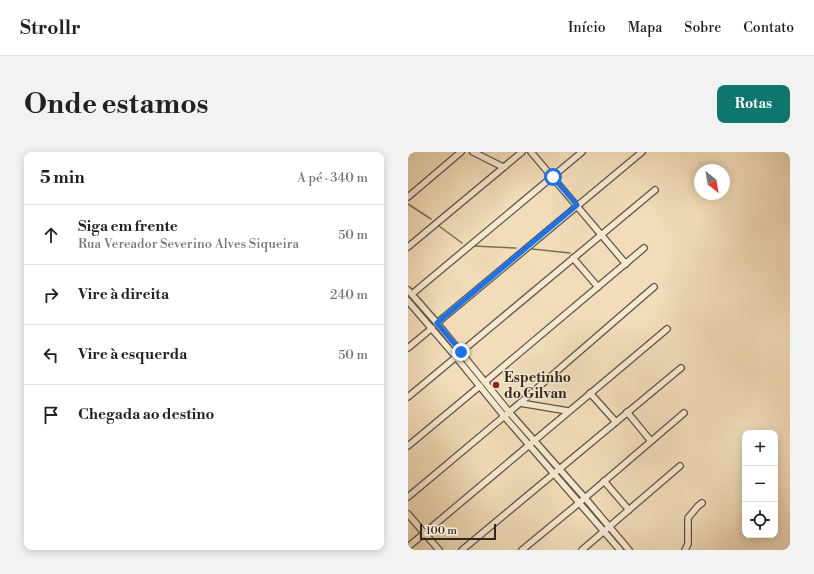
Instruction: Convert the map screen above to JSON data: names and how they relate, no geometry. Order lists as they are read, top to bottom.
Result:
{
  "places": ["Espetinho do Gilvan"],
  "scale_bar": "100 m",
  "north": "bottom right",
  "page": {
    "header": "Strollr",
    "nav": [
      "Início",
      "Mapa",
      "Sobre",
      "Contato"
    ],
    "buttons": "Rotas",
    "title": "Onde estamos",
    "heading": ["5 min", "A pé · 340 m"],
    "list": [
      ["Siga em frente", "Rua Vereador Severino Alves Siqueira", "50 m"],
      ["Vire à direita", "240 m"],
      ["Vire à esquerda", "50 m"],
      "Chegada ao destino"
    ],
    "map_buttons": ["+", "−"],
    "scale": "100 m"
  }
}
